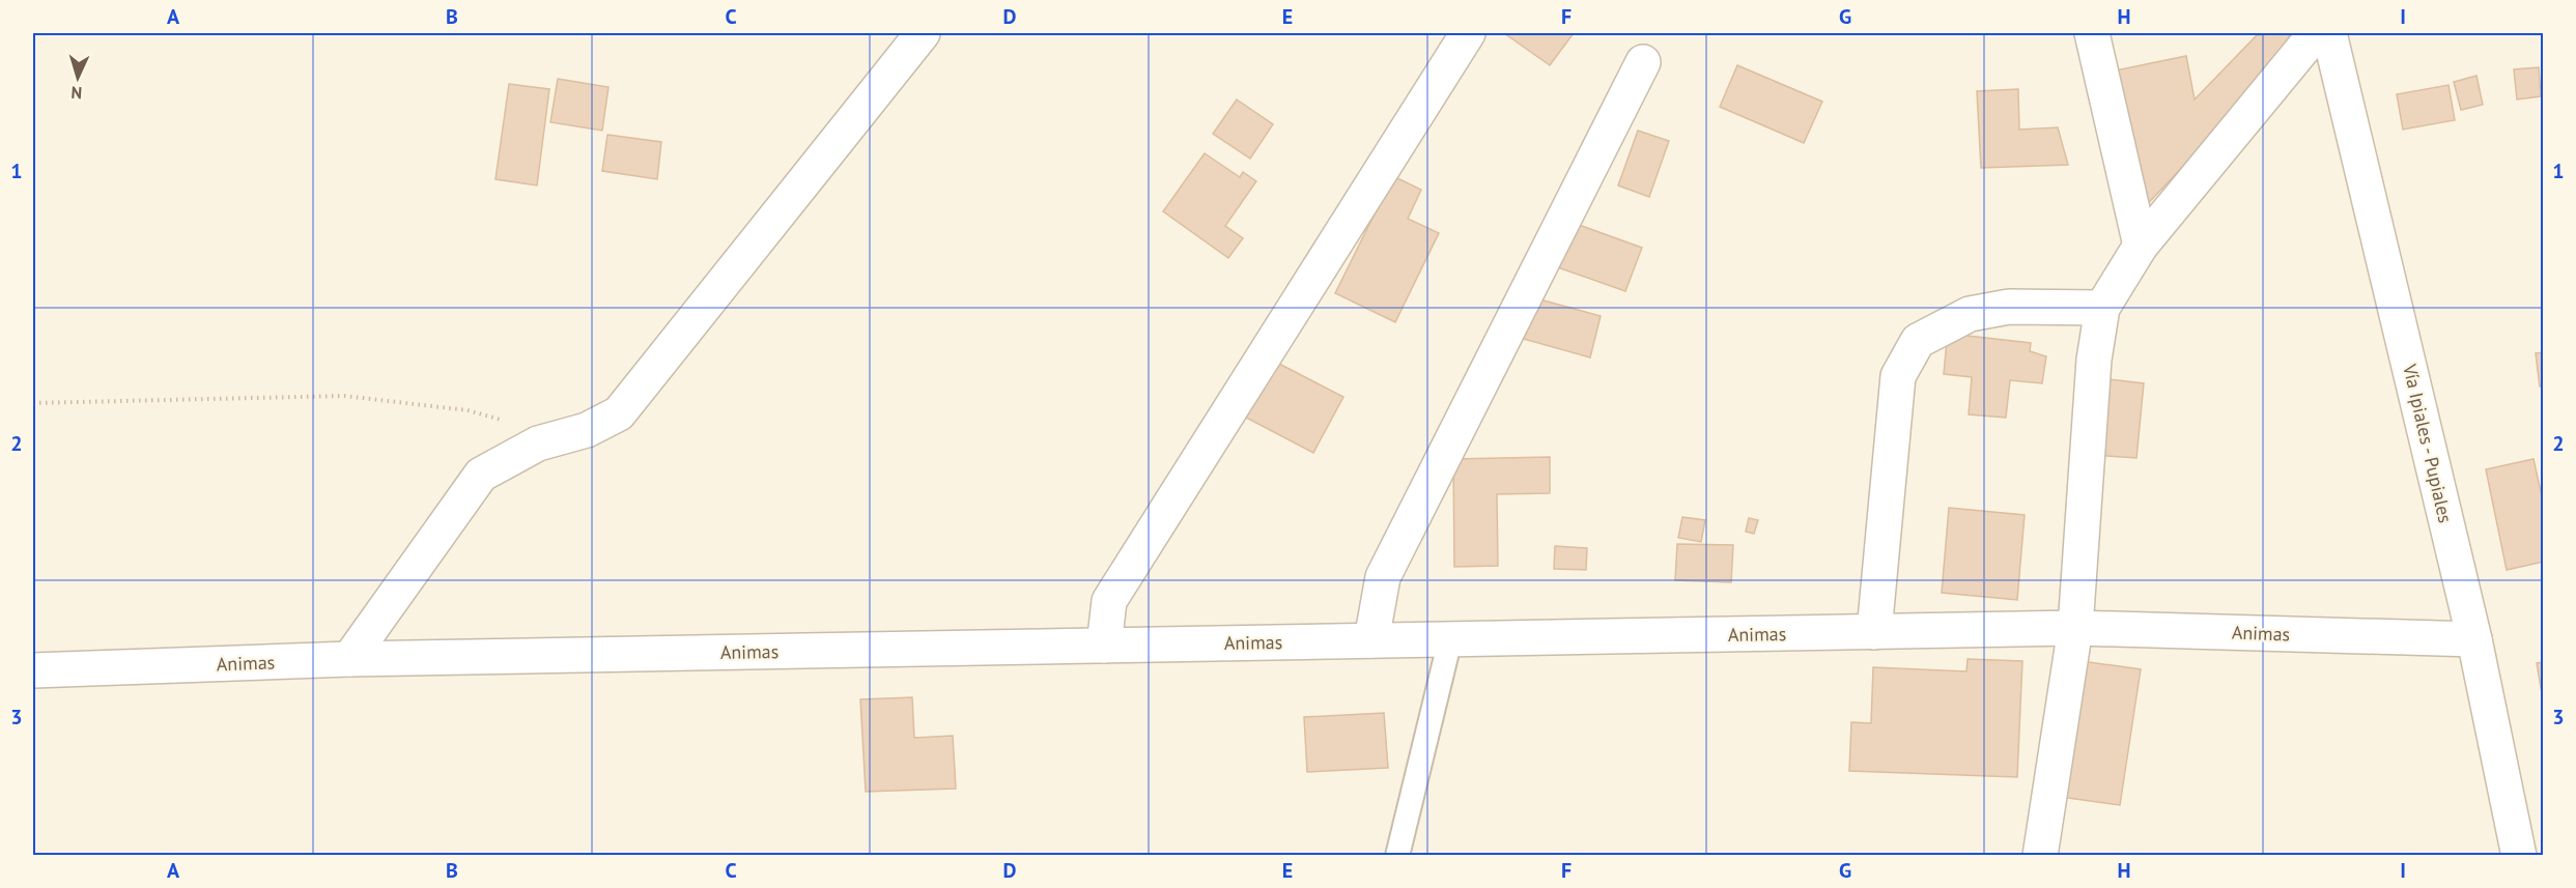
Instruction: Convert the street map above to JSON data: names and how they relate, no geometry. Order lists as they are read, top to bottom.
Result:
{
  "streets": {
    "street": ["Vía Ipiales - Pupiales", "Animas"]
  },
  "crossings": [
    ["Vía Ipiales - Pupiales", "Animas"]
  ],
  "north": "bottom",
  "grid": {
    "columns": [
      "A",
      "B",
      "C",
      "D",
      "E",
      "F",
      "G",
      "H",
      "I"
    ],
    "rows": ["1", "2", "3"]
  }
}
